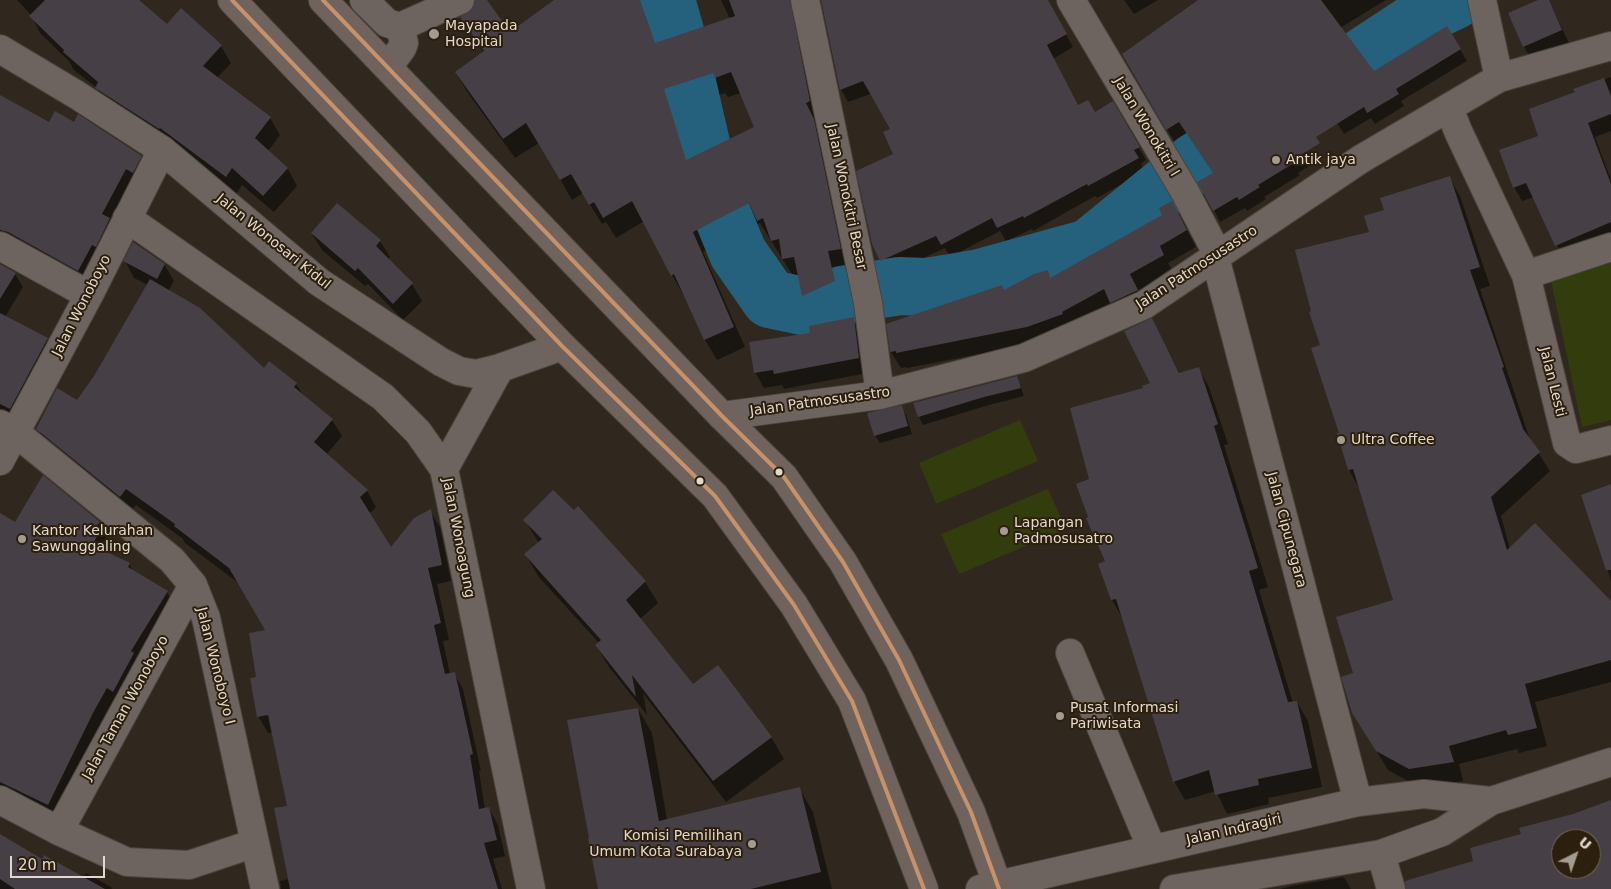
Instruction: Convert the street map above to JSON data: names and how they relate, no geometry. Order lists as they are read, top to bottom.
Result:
{
  "streets": {
    "street": [
      "Jalan Wonokitri I",
      "Jalan Wonokitri Besar",
      "Jalan Wonosari Kidul",
      "Jalan Patmosusastro",
      "Jalan Wonoboyo",
      "Jalan Lesti",
      "Jalan Cipunegara",
      "Jalan Wonoagung",
      "Jalan Wonoboyo I",
      "Jalan Taman Wonoboyo",
      "Jalan Indragiri"
    ]
  },
  "crossings": [
    ["Jalan Wonokitri I", "Jalan Patmosusastro"],
    ["Jalan Wonokitri I", "Jalan Cipunegara"],
    ["Jalan Wonokitri Besar", "Jalan Patmosusastro"],
    ["Jalan Wonosari Kidul", "Jalan Wonoboyo"],
    ["Jalan Patmosusastro", "Jalan Lesti"],
    ["Jalan Patmosusastro", "Jalan Cipunegara"],
    ["Jalan Wonoboyo", "Jalan Wonoagung"],
    ["Jalan Wonoboyo", "Jalan Wonoboyo I"],
    ["Jalan Cipunegara", "Jalan Indragiri"],
    ["Jalan Wonoboyo I", "Jalan Taman Wonoboyo"]
  ],
  "places": [
    "Mayapada Hospital",
    "Antik jaya",
    "Ultra Coffee",
    "Lapangan Padmosusatro",
    "Kantor Kelurahan Sawunggaling",
    "Pusat Informasi Pariwisata",
    "Komisi Pemilihan Umum Kota Surabaya"
  ],
  "scale_bar": "20 m",
  "north": "top right"
}
